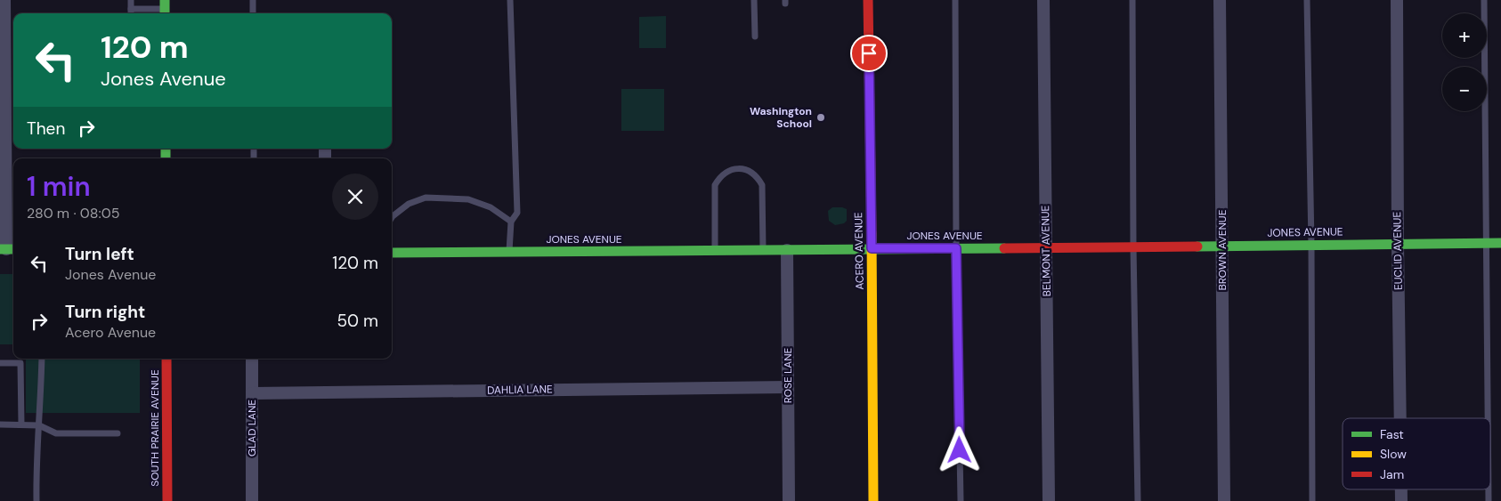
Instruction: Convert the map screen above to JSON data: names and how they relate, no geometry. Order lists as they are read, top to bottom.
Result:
{
  "streets": {
    "street": [
      "JONES AVENUE",
      "BROWN AVENUE",
      "ACERO AVENUE",
      "BELMONT AVENUE",
      "EUCLID AVENUE",
      "ROSE LANE",
      "DAHLIA LANE",
      "SOUTH PRAIRIE AVENUE",
      "GLAD LANE"
    ]
  },
  "crossings": [
    ["JONES AVENUE", "BROWN AVENUE"],
    ["JONES AVENUE", "ACERO AVENUE"],
    ["JONES AVENUE", "BELMONT AVENUE"],
    ["JONES AVENUE", "EUCLID AVENUE"],
    ["JONES AVENUE", "ROSE LANE"],
    ["ROSE LANE", "DAHLIA LANE"],
    ["DAHLIA LANE", "GLAD LANE"]
  ],
  "places": ["Washington School"],
  "legend": ["Fast", "Slow", "Jam"],
  "page": {
    "map_buttons": ["+", "−"],
    "turn": ["120 m", "Jones Avenue"],
    "then": "Then",
    "heading": ["1 min", "280 m · 08:05"],
    "list": [
      {
        "name": "Turn left",
        "note": "Jones Avenue",
        "value": "120 m"
      },
      {
        "name": "Turn right",
        "note": "Acero Avenue",
        "value": "50 m"
      }
    ]
  }
}
